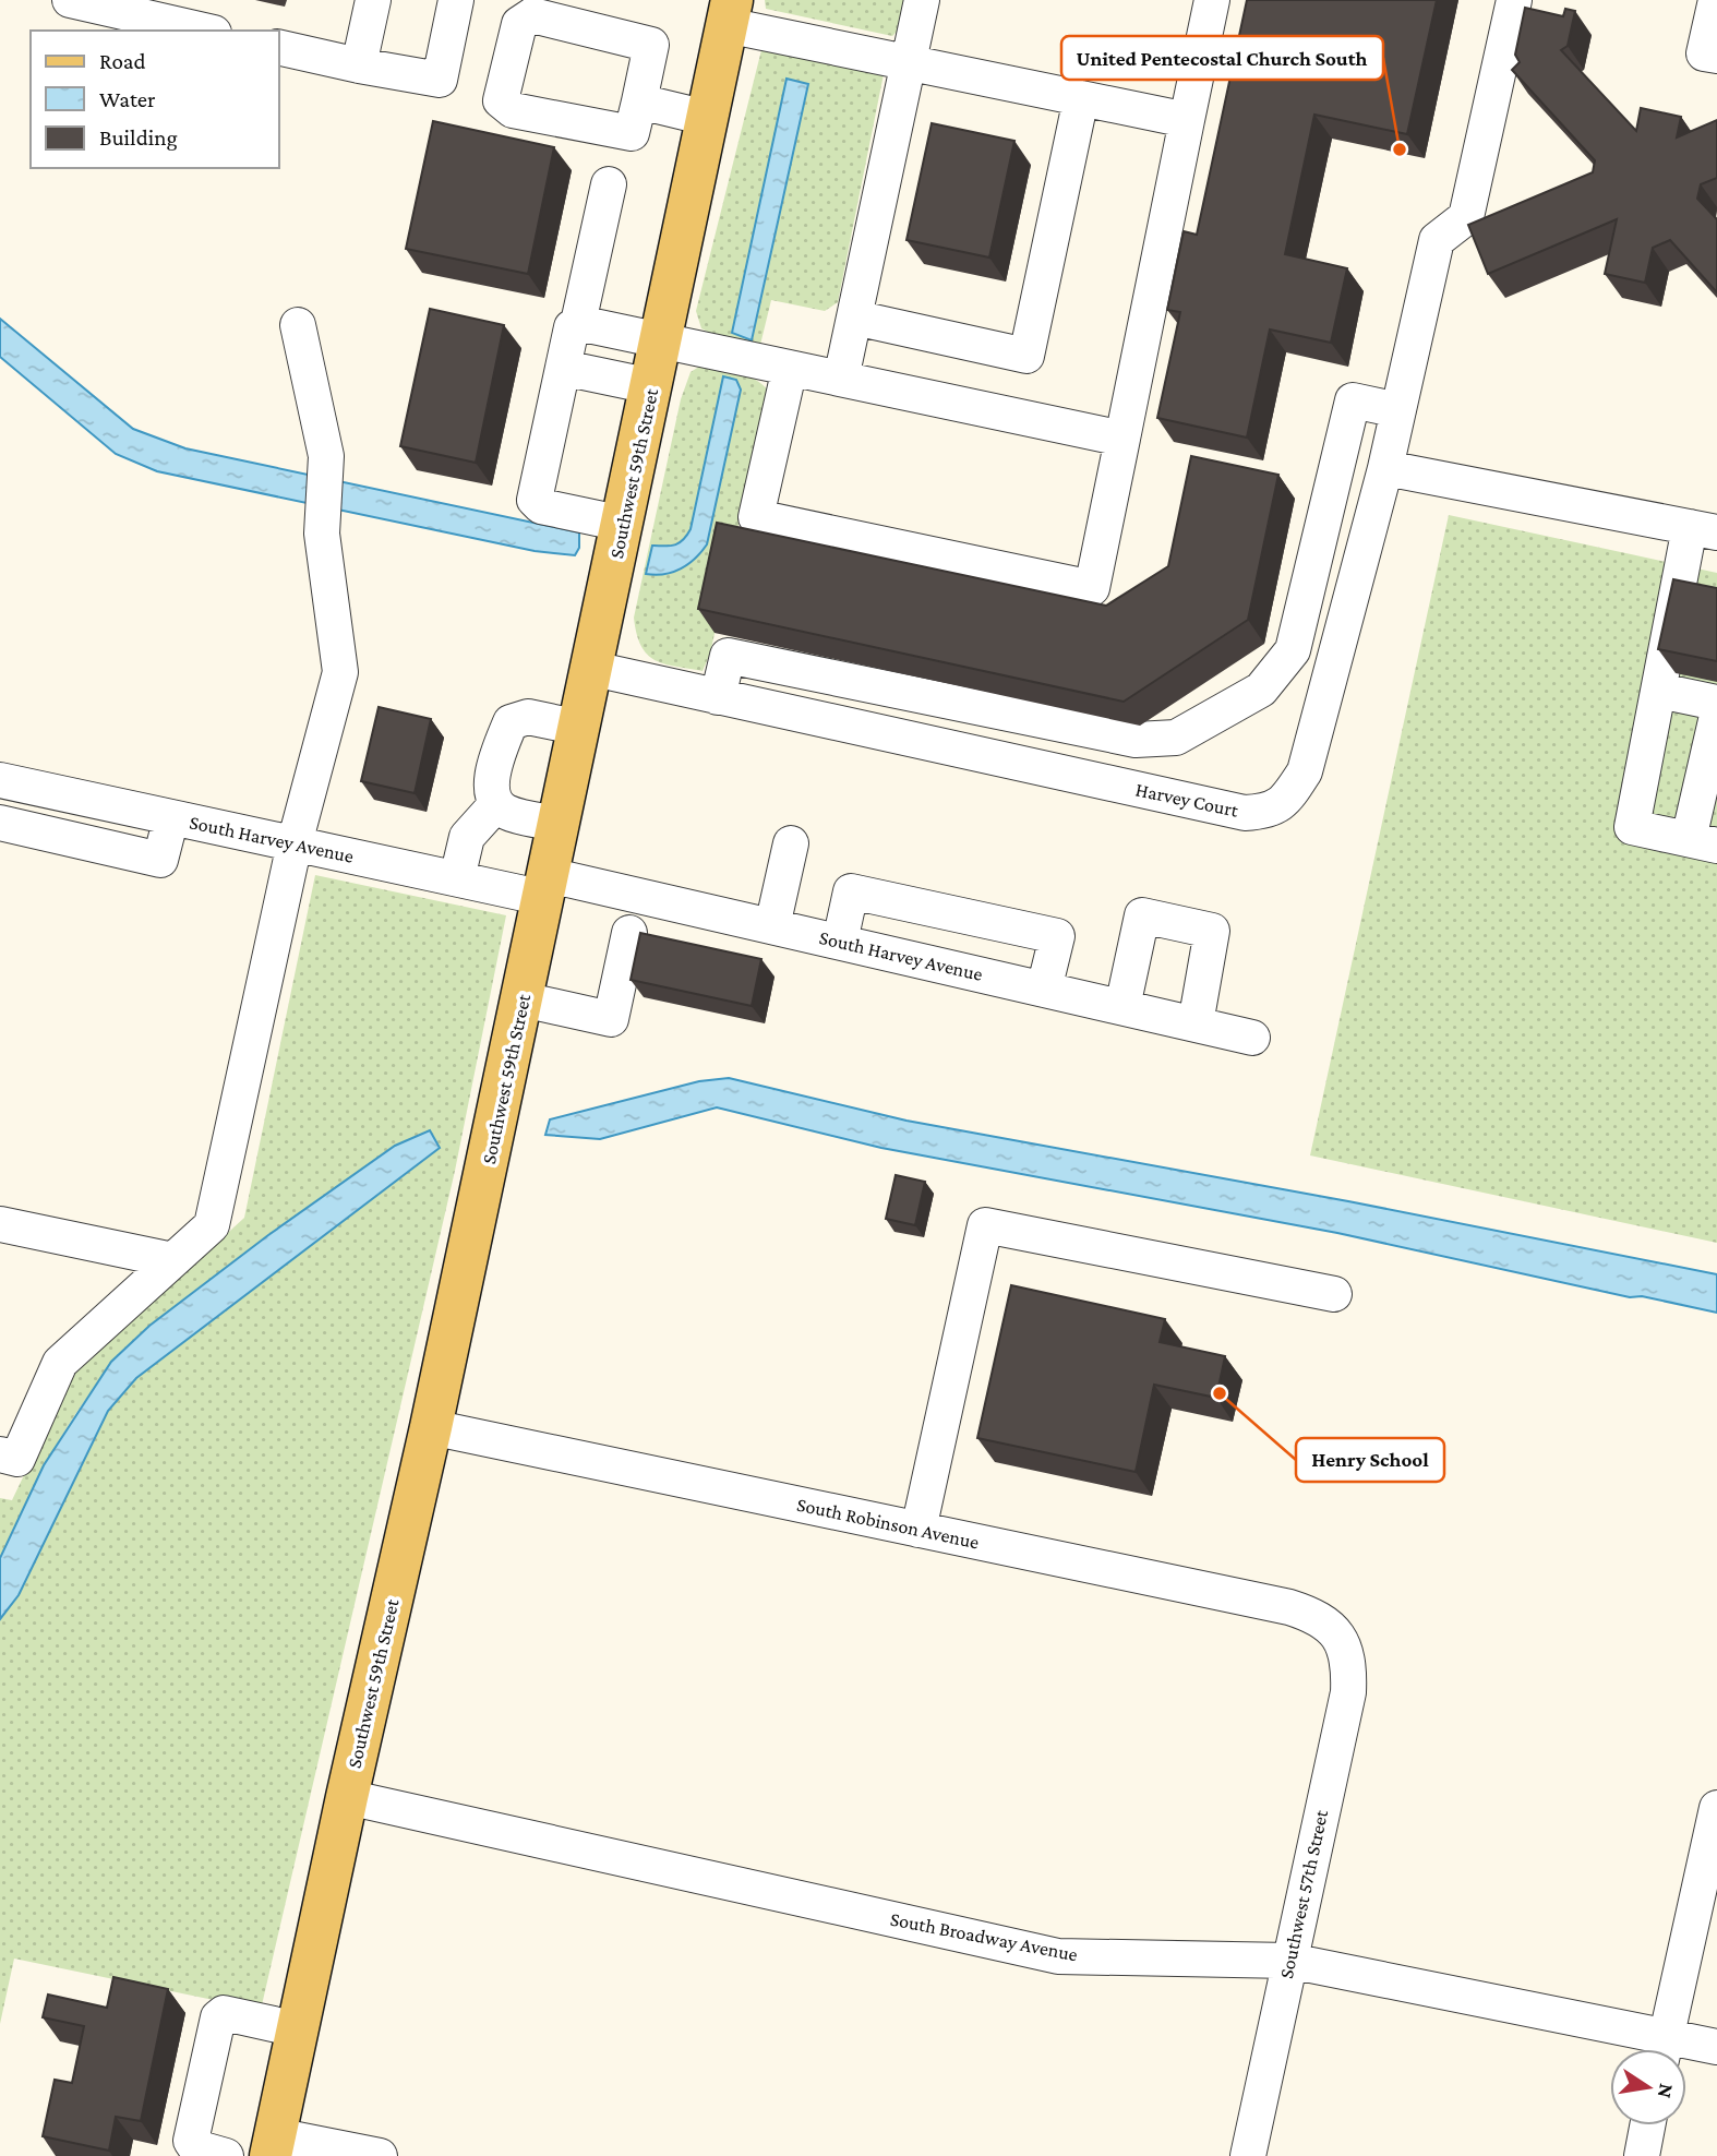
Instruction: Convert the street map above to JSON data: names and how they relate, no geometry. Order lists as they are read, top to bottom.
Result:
{
  "streets": {
    "main road": ["Southwest 59th Street"],
    "street": [
      "Harvey Court",
      "South Harvey Avenue",
      "South Robinson Avenue",
      "Southwest 57th Street",
      "South Broadway Avenue"
    ]
  },
  "crossings": [
    ["Southwest 59th Street", "Harvey Court"],
    ["Southwest 59th Street", "South Harvey Avenue"],
    ["Southwest 59th Street", "South Robinson Avenue"],
    ["Southwest 59th Street", "South Broadway Avenue"],
    ["South Robinson Avenue", "Southwest 57th Street"],
    ["Southwest 57th Street", "South Broadway Avenue"]
  ],
  "places": ["United Pentecostal Church South", "Henry School"],
  "legend": ["Road", "Water", "Building"],
  "north": "right"
}
